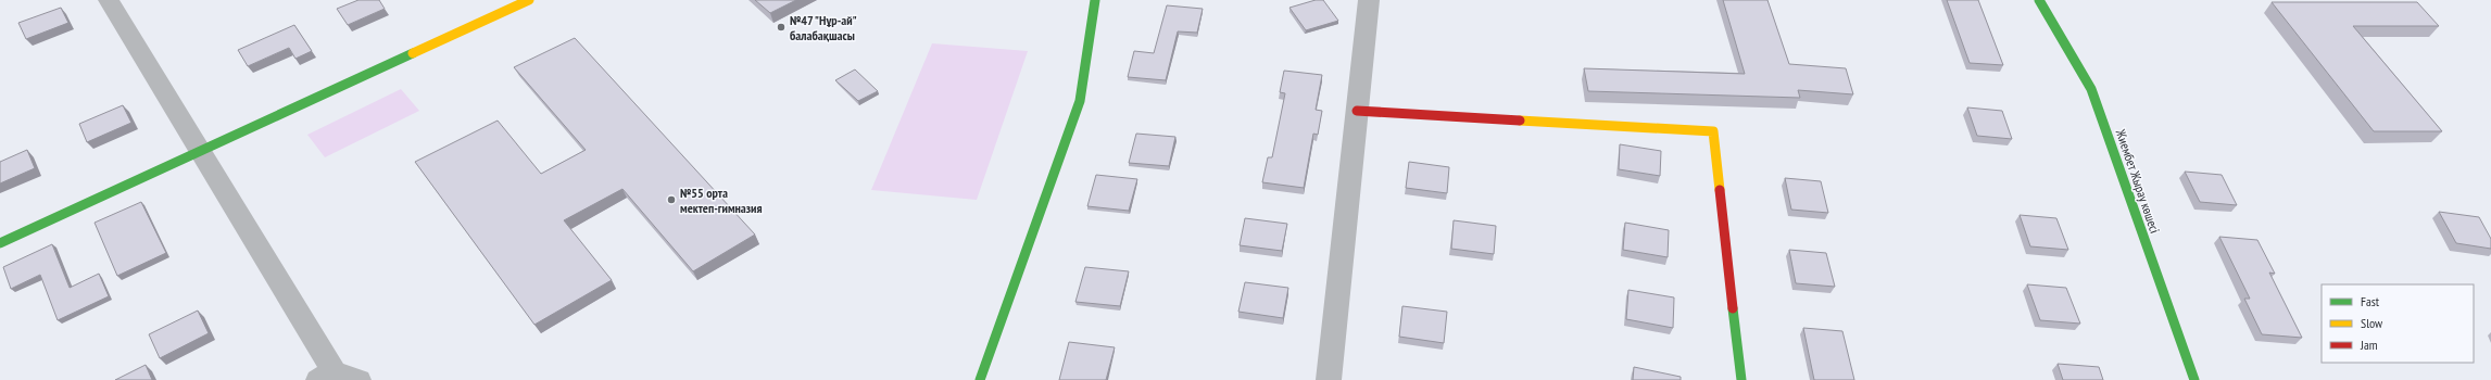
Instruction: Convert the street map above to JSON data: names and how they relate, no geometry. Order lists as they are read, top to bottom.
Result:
{
  "streets": {
    "street": ["Жиембет Жырау көшесі"]
  },
  "places": ["№47 \"Нұр-ай\" балабақшасы", "№55 орта мектеп-гимназия"],
  "legend": ["Fast", "Slow", "Jam"]
}
